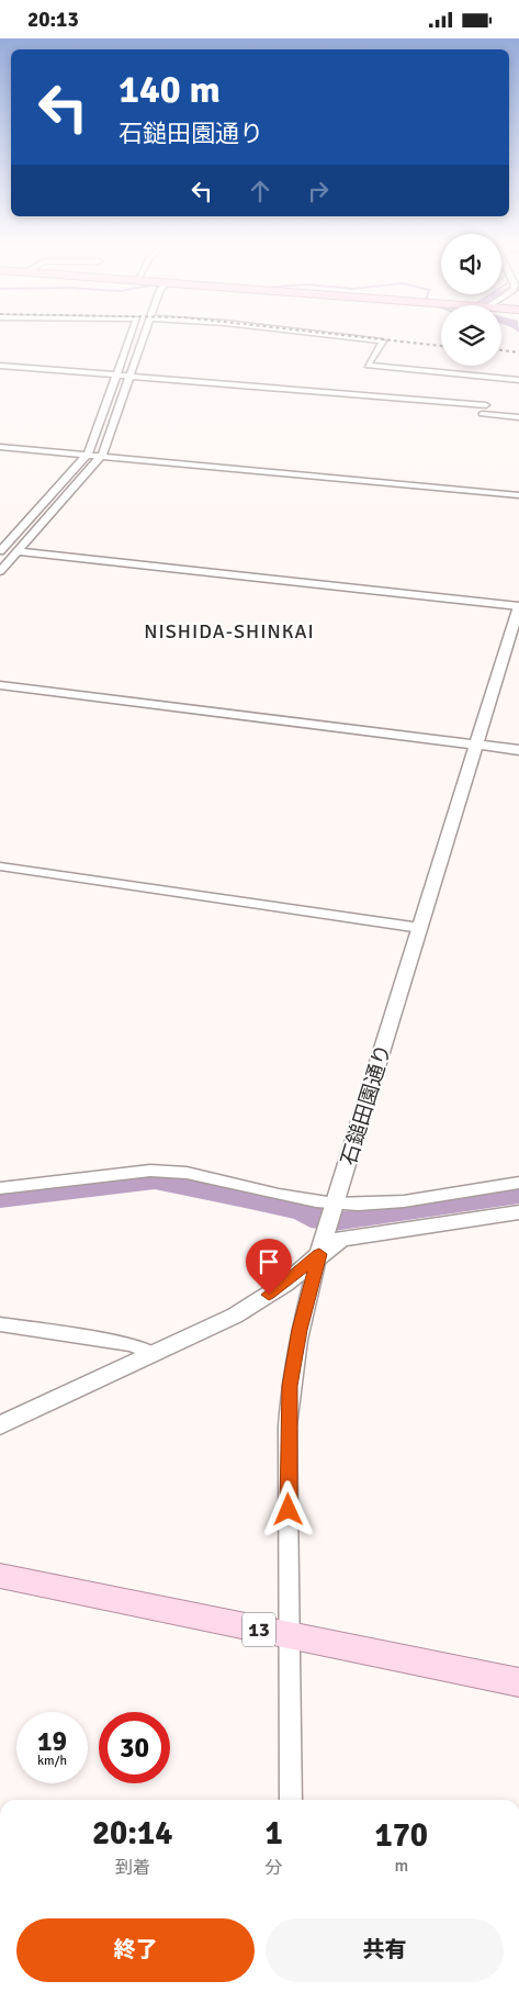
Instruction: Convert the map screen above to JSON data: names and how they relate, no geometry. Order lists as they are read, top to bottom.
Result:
{
  "streets": {
    "main road": ["13"],
    "street": ["石鎚田園通り"]
  },
  "districts": ["NISHIDA-SHINKAI"],
  "page": {
    "status": "20:13",
    "turn": ["140 m", "石鎚田園通り"],
    "speed": "19 km/h",
    "limit": "30",
    "eta": [
      "20:14",
      "到着",
      "1",
      "分",
      "170",
      "m"
    ],
    "buttons": ["終了", "共有"]
  }
}
